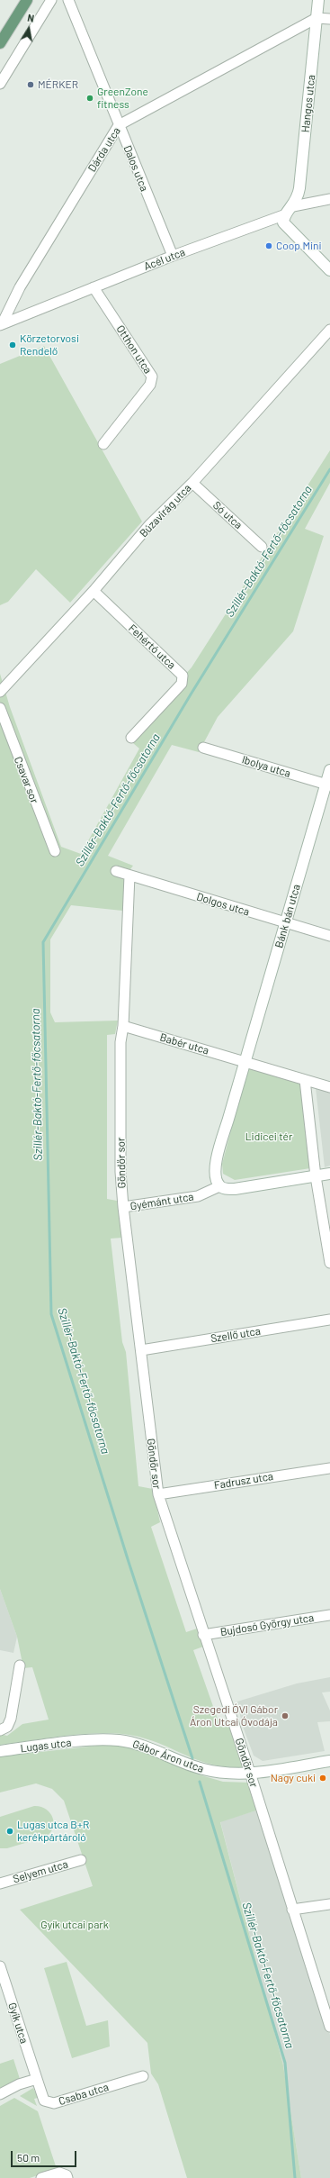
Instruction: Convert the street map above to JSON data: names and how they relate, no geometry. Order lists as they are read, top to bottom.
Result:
{
  "streets": {
    "street": [
      "Hangos utca",
      "Dárda utca",
      "Dalos utca",
      "Acél utca",
      "Otthon utca",
      "Búzavirág utca",
      "Só utca",
      "Fehértó utca",
      "Ibolya utca",
      "Csavar sor",
      "Dolgos utca",
      "Bánk bán utca",
      "Babér utca",
      "Göndör sor",
      "Gyémánt utca",
      "Szellő utca",
      "Fadrusz utca",
      "Bujdosó György utca",
      "Lugas utca",
      "Gábor Áron utca",
      "Selyem utca",
      "Gyík utca",
      "Csaba utca"
    ]
  },
  "crossings": [
    ["Hangos utca", "Dárda utca"],
    ["Dárda utca", "Dalos utca"],
    ["Dárda utca", "Acél utca"],
    ["Dalos utca", "Acél utca"],
    ["Acél utca", "Otthon utca"],
    ["Búzavirág utca", "Só utca"],
    ["Búzavirág utca", "Fehértó utca"],
    ["Ibolya utca", "Bánk bán utca"],
    ["Dolgos utca", "Bánk bán utca"],
    ["Dolgos utca", "Göndör sor"],
    ["Bánk bán utca", "Babér utca"],
    ["Babér utca", "Göndör sor"],
    ["Göndör sor", "Gyémánt utca"],
    ["Göndör sor", "Szellő utca"],
    ["Göndör sor", "Fadrusz utca"],
    ["Göndör sor", "Bujdosó György utca"],
    ["Göndör sor", "Gábor Áron utca"],
    ["Lugas utca", "Gábor Áron utca"],
    ["Gyík utca", "Csaba utca"]
  ],
  "water": ["Szillér-Baktó-Fertő-főcsatorna"],
  "parks": ["Lidicei tér", "Gyík utcai park"],
  "places": [
    "MÉRKER",
    "GreenZone fitness",
    "Coop Mini",
    "Körzetorvosi Rendelő",
    "Szegedi ÓVI Gábor Áron Utcai Óvodája",
    "Nagy cuki",
    "Lugas utca B+R kerékpártároló"
  ],
  "scale_bar": "50 m",
  "north": "top"
}
